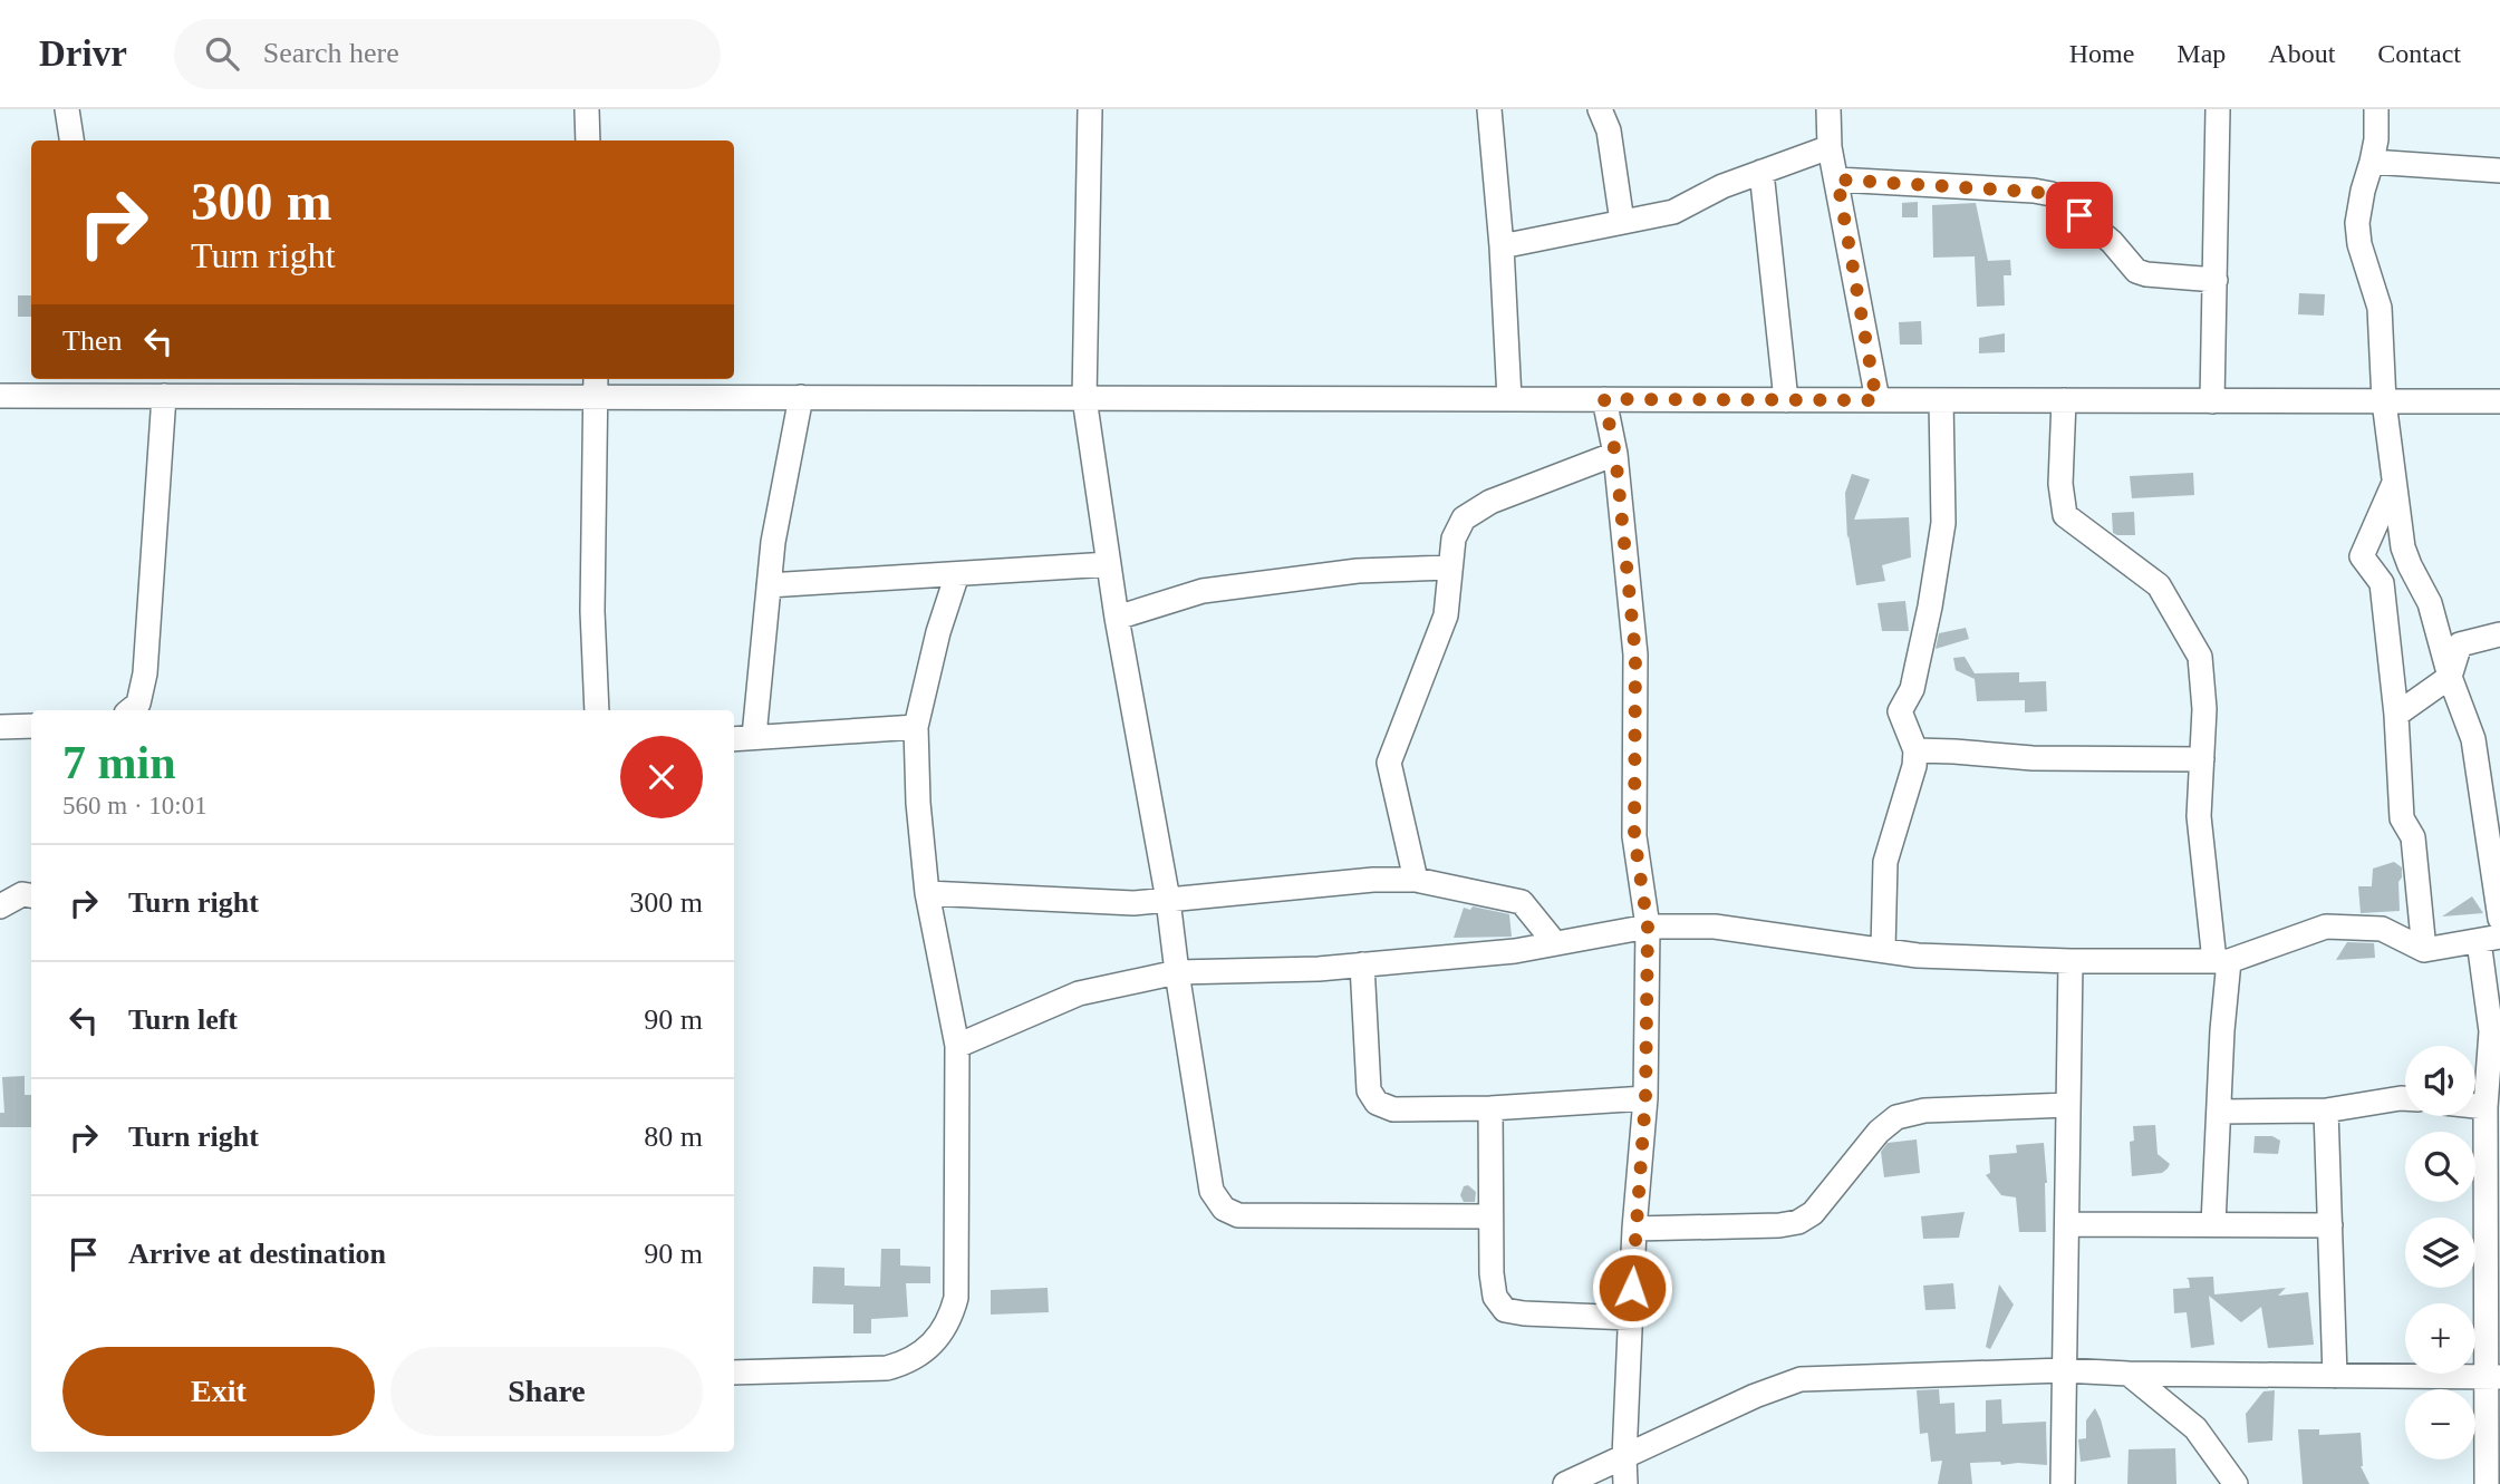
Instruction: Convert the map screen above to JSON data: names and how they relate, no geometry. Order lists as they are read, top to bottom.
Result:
{
  "page": {
    "header": "Drivr",
    "search": "Search here",
    "nav": [
      "Home",
      "Map",
      "About",
      "Contact"
    ],
    "turn": ["300 m", "Turn right"],
    "then": "Then",
    "heading": ["7 min", "560 m · 10:01"],
    "list": [
      {
        "name": "Turn right",
        "value": "300 m"
      },
      {
        "name": "Turn left",
        "value": "90 m"
      },
      {
        "name": "Turn right",
        "value": "80 m"
      },
      {
        "name": "Arrive at destination",
        "value": "90 m"
      }
    ],
    "map_buttons": ["+", "−"],
    "buttons": ["Exit", "Share"]
  }
}
